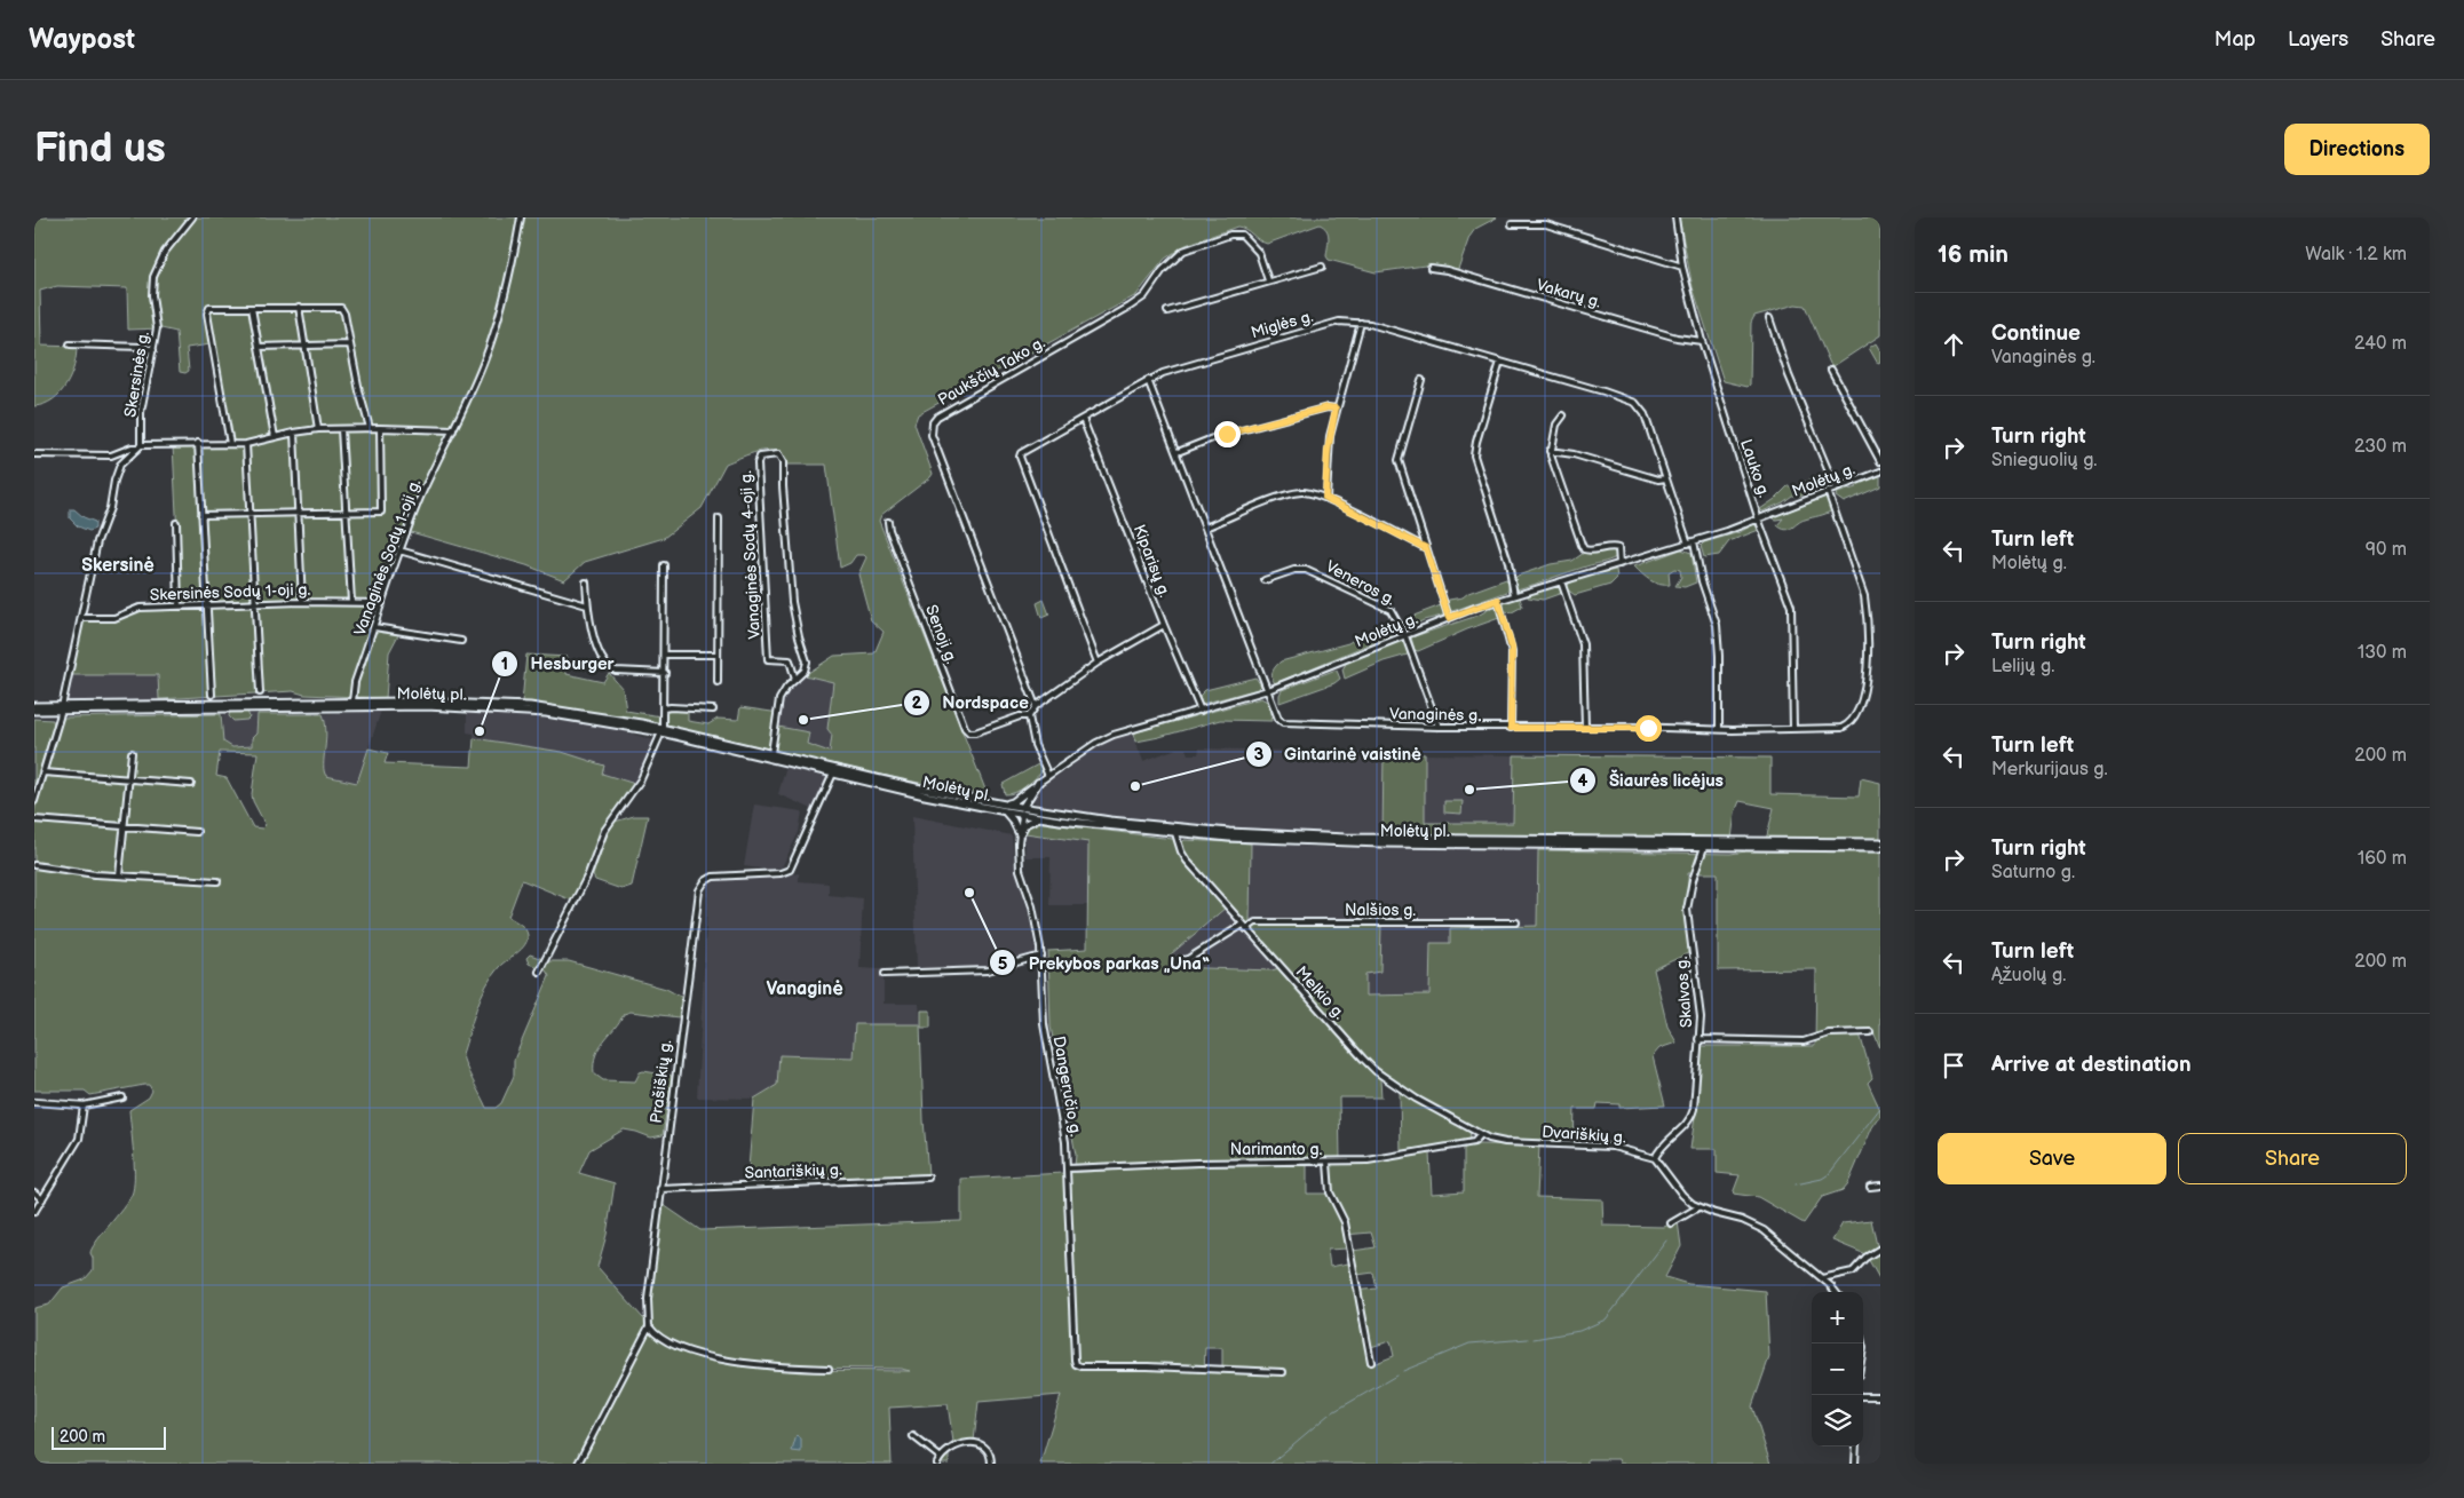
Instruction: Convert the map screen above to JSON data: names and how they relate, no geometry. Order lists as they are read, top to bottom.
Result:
{
  "streets": {
    "highway": ["Molėtų pl."],
    "street": [
      "Vakarų g.",
      "Miglės g.",
      "Paukščių Tako g.",
      "Skersinės g.",
      "Lauko g.",
      "Molėtų g.",
      "Vanaginės Sodų 4-oji g.",
      "Vanaginės Sodų 1-oji g.",
      "Kiparisų g.",
      "Veneros g.",
      "Skersinės Sodų 1-oji g.",
      "Senoji g.",
      "Vanaginės g.",
      "Nalšios g.",
      "Melkio g.",
      "Skalvos g.",
      "Prašiškių g.",
      "Dangeručio g.",
      "Dvariškių g.",
      "Narimanto g.",
      "Santariškių g."
    ]
  },
  "crossings": [
    ["Vakarų g.", "Lauko g."],
    ["Miglės g.", "Molėtų g."],
    ["Miglės g.", "Kiparisų g."],
    ["Miglės g.", "Vanaginės g."],
    ["Lauko g.", "Molėtų g."],
    ["Lauko g.", "Vanaginės g."],
    ["Molėtų g.", "Kiparisų g."],
    ["Molėtų g.", "Veneros g."],
    ["Molėtų g.", "Vanaginės g."],
    ["Vanaginės Sodų 1-oji g.", "Skersinės Sodų 1-oji g."],
    ["Vanaginės Sodų 1-oji g.", "Molėtų pl."],
    ["Veneros g.", "Vanaginės g."],
    ["Molėtų pl.", "Melkio g."],
    ["Molėtų pl.", "Skalvos g."],
    ["Molėtų pl.", "Prašiškių g."],
    ["Molėtų pl.", "Dangeručio g."],
    ["Nalšios g.", "Melkio g."],
    ["Melkio g.", "Dvariškių g."],
    ["Melkio g.", "Narimanto g."],
    ["Skalvos g.", "Dvariškių g."],
    ["Prašiškių g.", "Santariškių g."],
    ["Dangeručio g.", "Narimanto g."],
    ["Dvariškių g.", "Narimanto g."]
  ],
  "districts": ["Skersinė", "Vanaginė"],
  "places": [
    "Nordspace",
    "Hesburger",
    "Gintarinė vaistinė",
    "Šiaurės licėjus",
    "Prekybos parkas „Una“"
  ],
  "scale_bar": "200 m",
  "page": {
    "header": "Waypost",
    "nav": ["Map", "Layers", "Share"],
    "buttons": [
      "Directions",
      ["Save", "Share"]
    ],
    "title": "Find us",
    "heading": ["16 min", "Walk · 1.2 km"],
    "list": [
      ["Continue", "Vanaginės g.", "240 m"],
      ["Turn right", "Snieguolių g.", "230 m"],
      ["Turn left", "Molėtų g.", "90 m"],
      ["Turn right", "Lelijų g.", "130 m"],
      ["Turn left", "Merkurijaus g.", "200 m"],
      ["Turn right", "Saturno g.", "160 m"],
      ["Turn left", "Ąžuolų g.", "200 m"],
      "Arrive at destination"
    ],
    "map_buttons": ["+", "−"],
    "scale": "200 m"
  }
}
